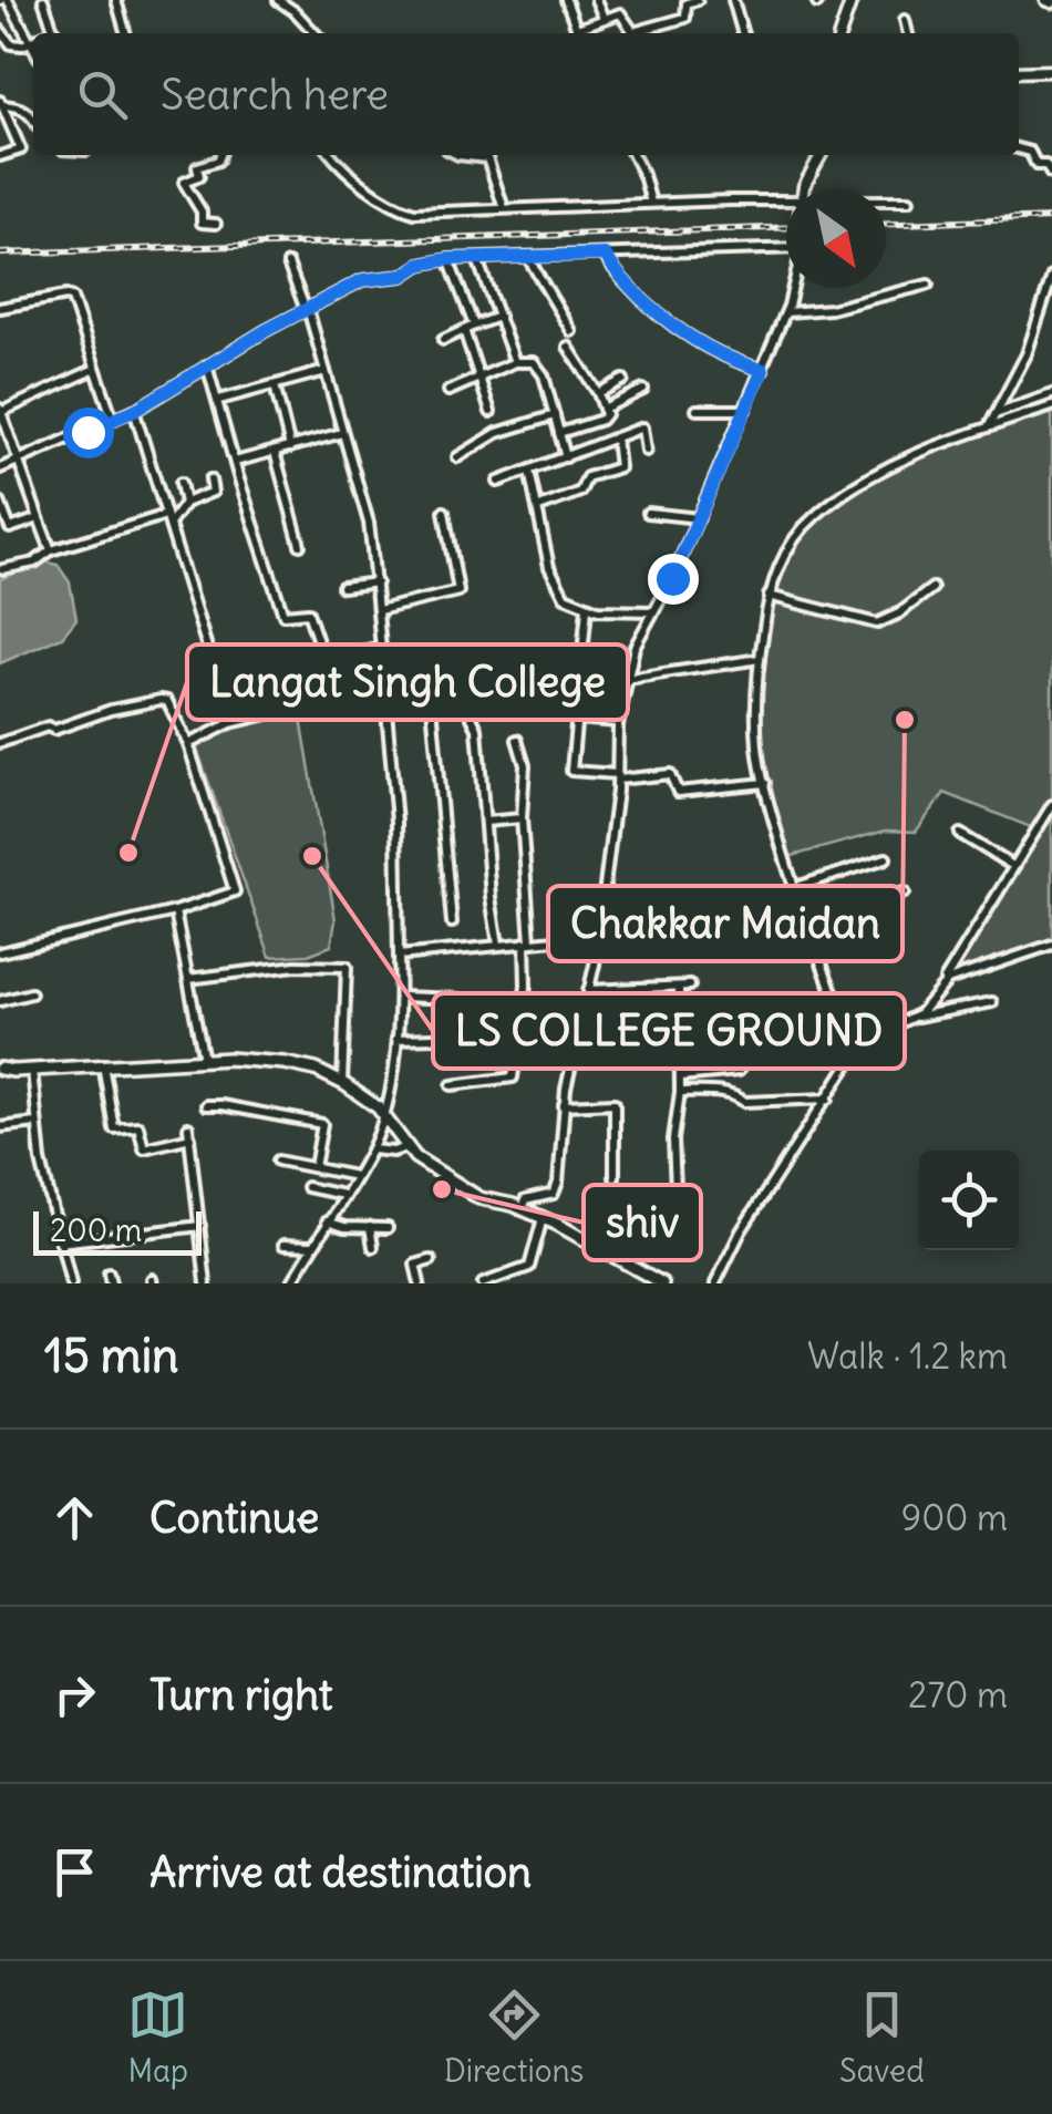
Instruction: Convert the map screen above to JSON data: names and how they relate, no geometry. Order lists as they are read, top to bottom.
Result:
{
  "places": [
    "Chakkar Maidan",
    "Langat Singh College",
    "LS COLLEGE GROUND",
    "shiv"
  ],
  "scale_bar": "200 m",
  "north": "bottom right",
  "page": {
    "search": "Search here",
    "scale": "200 m",
    "heading": ["15 min", "Walk · 1.2 km"],
    "list": [
      ["Continue", "900 m"],
      ["Turn right", "270 m"],
      "Arrive at destination"
    ],
    "nav": ["Map", "Directions", "Saved"]
  }
}
